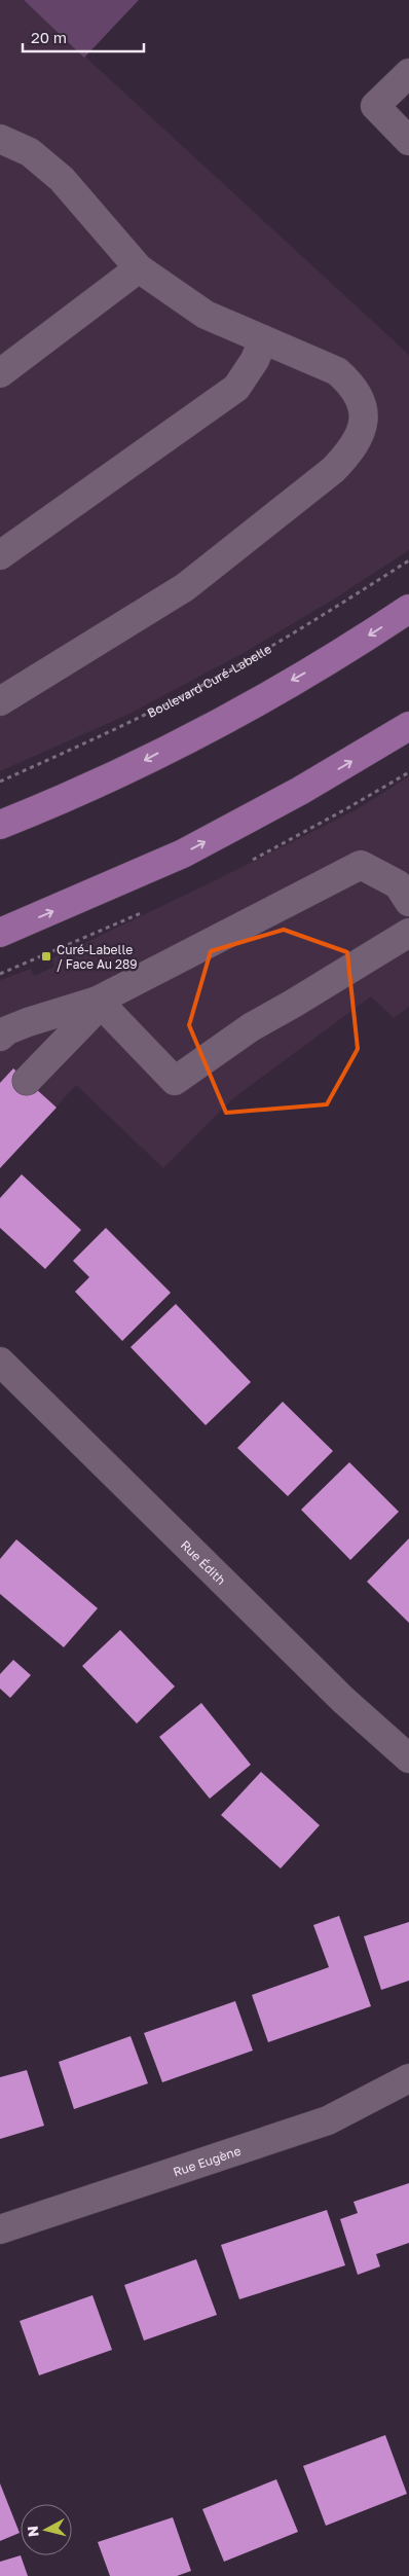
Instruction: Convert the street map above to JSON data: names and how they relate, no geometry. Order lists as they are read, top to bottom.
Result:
{
  "streets": {
    "street": ["Rue Édith", "Rue Eugène"],
    "path": ["Boulevard Curé-Labelle"]
  },
  "places": {
    "transit": ["Curé-Labelle / Face Au 289"]
  },
  "scale_bar": "20 m",
  "north": "left"
}
